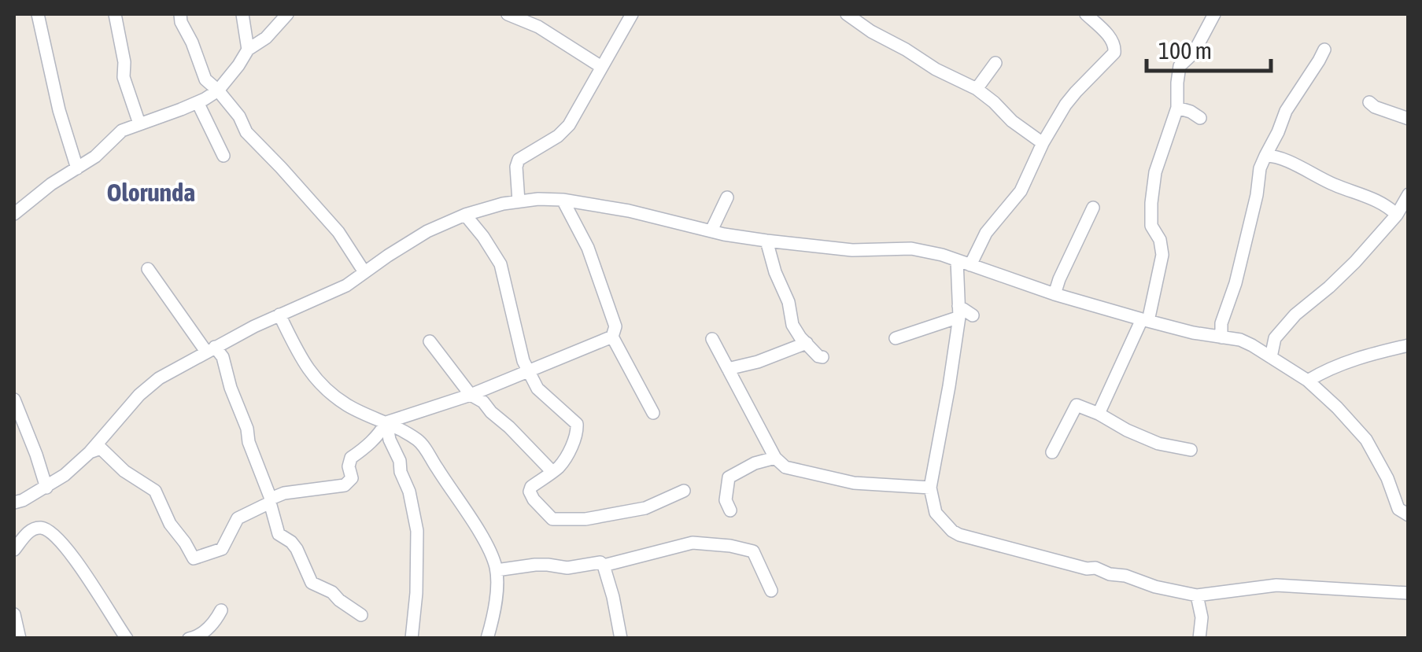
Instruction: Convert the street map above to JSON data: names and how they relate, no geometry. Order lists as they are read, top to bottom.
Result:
{
  "districts": ["Olorunda"],
  "scale_bar": "100 m"
}
